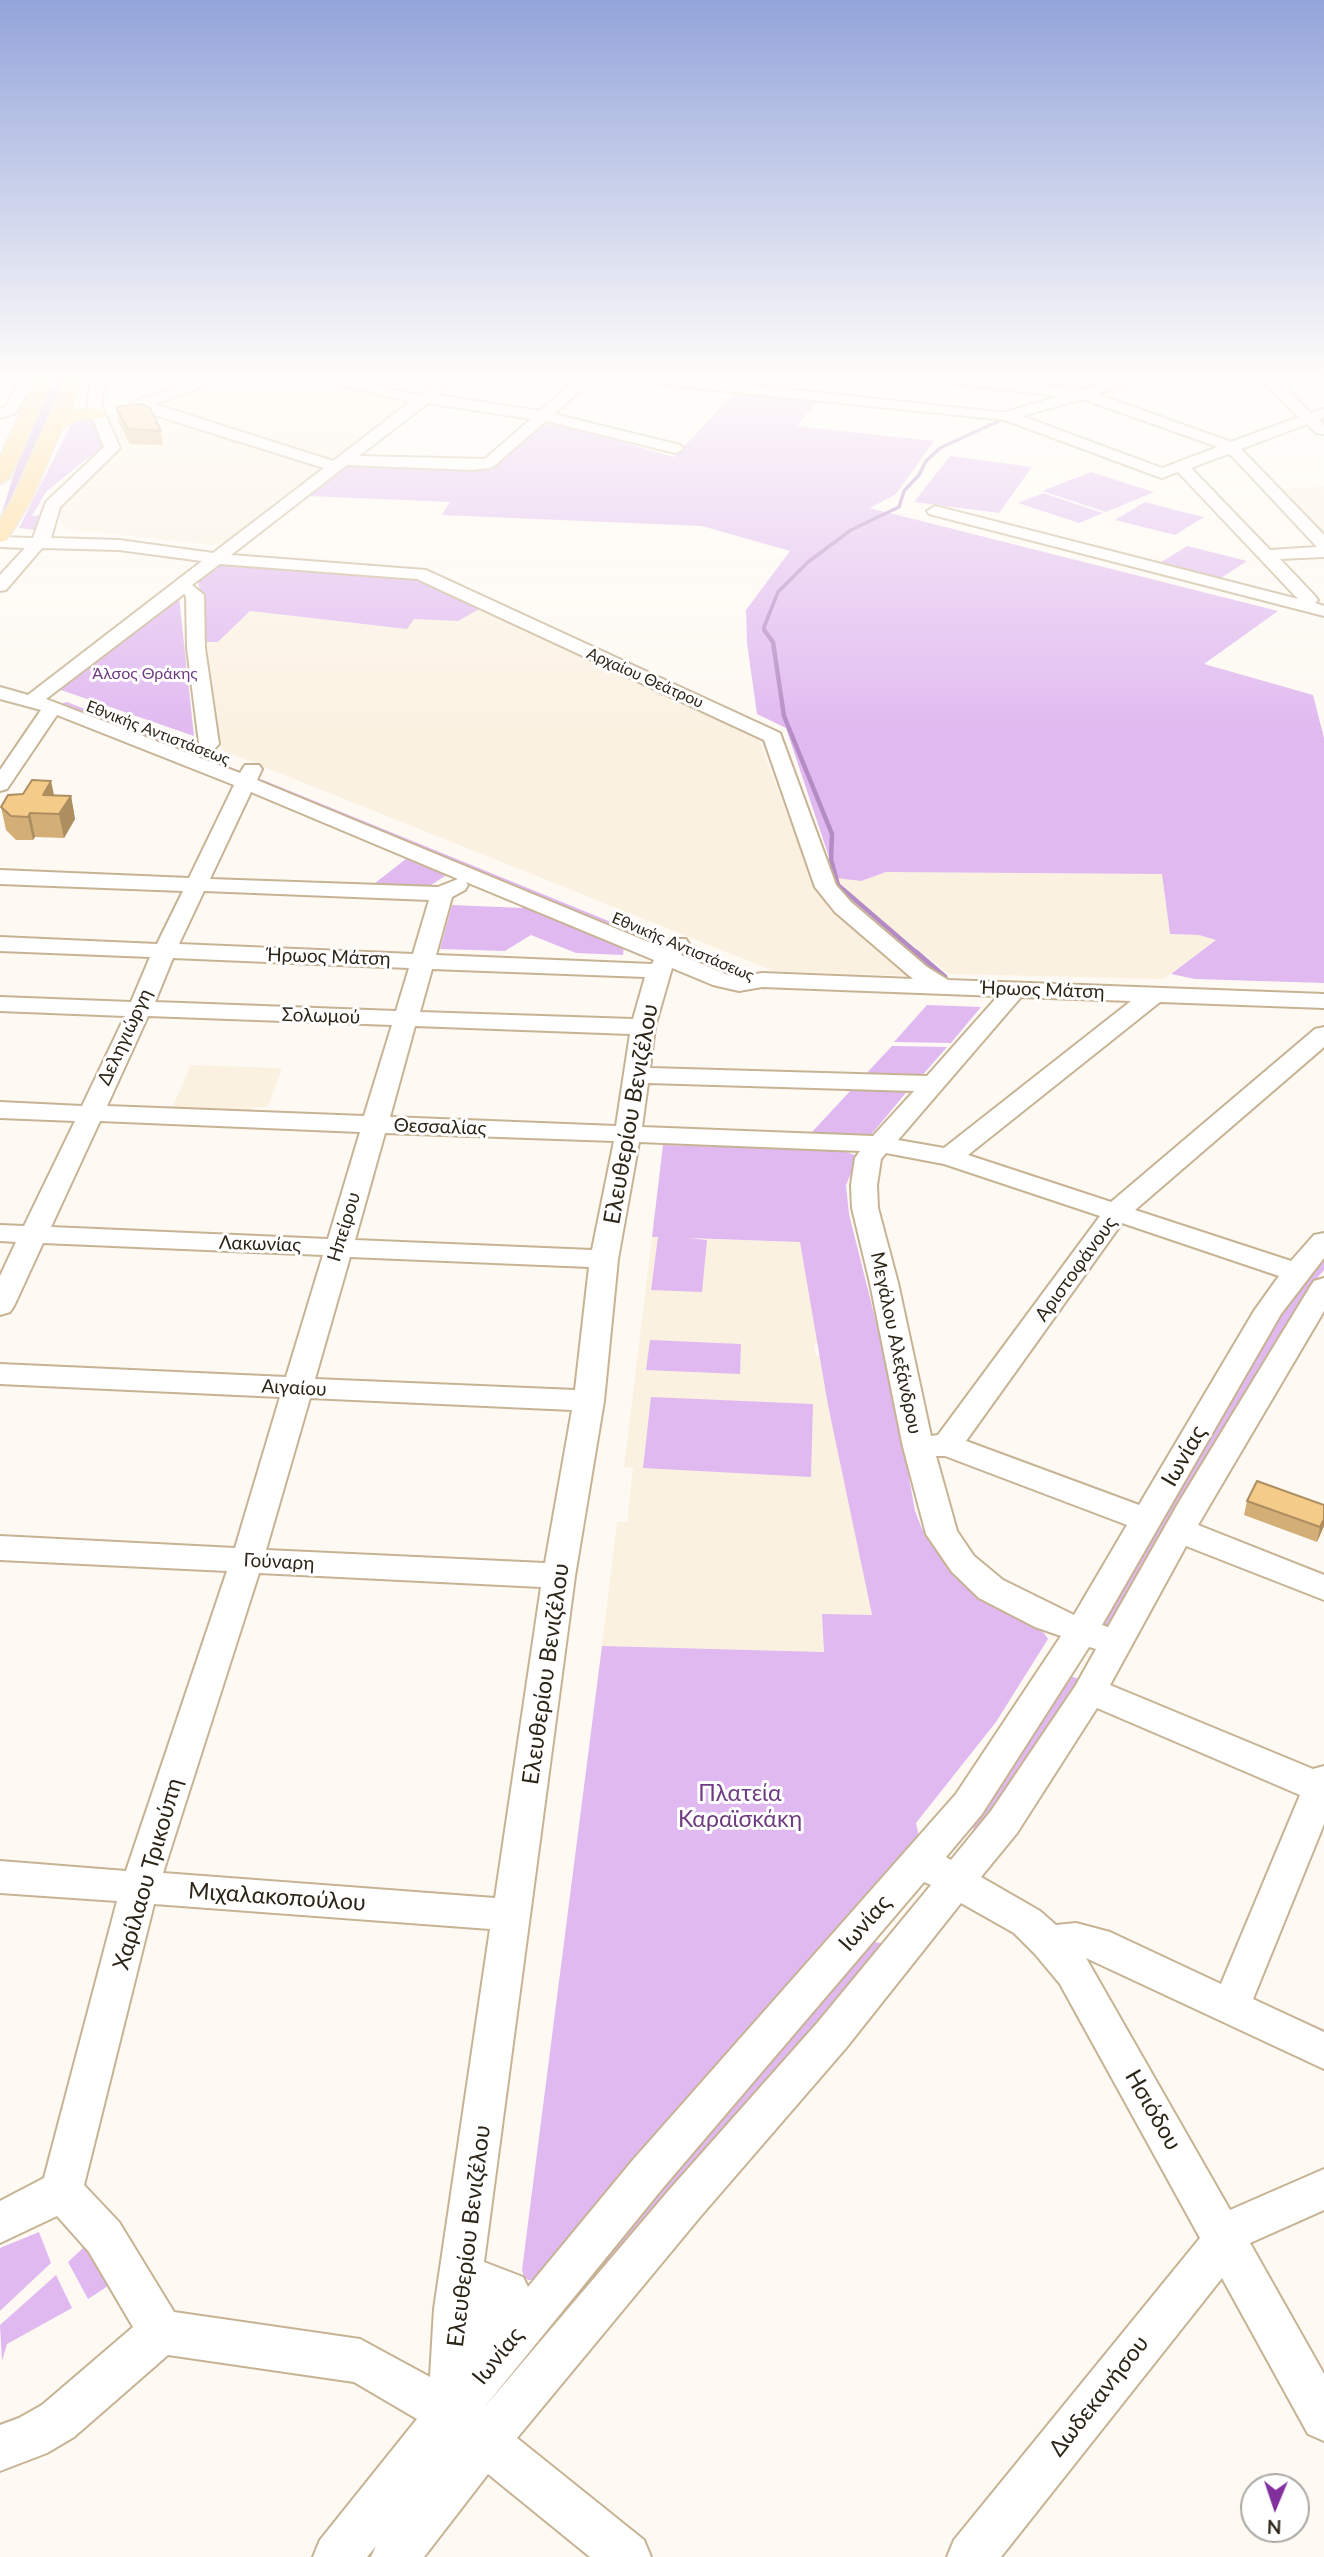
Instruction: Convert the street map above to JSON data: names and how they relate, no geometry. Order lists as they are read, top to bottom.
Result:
{
  "streets": {
    "street": [
      "Αρχαίου Θεάτρου",
      "Εθνικής Αντιστάσεως",
      "Ήρωος Μάτση",
      "Σολωμού",
      "Δεληγιώργη",
      "Ελευθερίου Βενιζέλου",
      "Θεσσαλίας",
      "Ηπείρου",
      "Λακωνίας",
      "Αριστοφάνους",
      "Μεγάλου Αλεξάνδρου",
      "Αιγαίου",
      "Ιωνίας",
      "Γούναρη",
      "Χαρίλαου Τρικούπη",
      "Μιχαλακοπούλου",
      "Ησιόδου",
      "Δωδεκανήσου"
    ]
  },
  "crossings": [
    ["Αρχαίου Θεάτρου", "Ήρωος Μάτση"],
    ["Εθνικής Αντιστάσεως", "Ήρωος Μάτση"],
    ["Εθνικής Αντιστάσεως", "Δεληγιώργη"],
    ["Εθνικής Αντιστάσεως", "Ελευθερίου Βενιζέλου"],
    ["Ήρωος Μάτση", "Δεληγιώργη"],
    ["Ήρωος Μάτση", "Ελευθερίου Βενιζέλου"],
    ["Ήρωος Μάτση", "Ηπείρου"],
    ["Ήρωος Μάτση", "Μεγάλου Αλεξάνδρου"],
    ["Σολωμού", "Δεληγιώργη"],
    ["Σολωμού", "Ελευθερίου Βενιζέλου"],
    ["Σολωμού", "Ηπείρου"],
    ["Δεληγιώργη", "Θεσσαλίας"],
    ["Δεληγιώργη", "Λακωνίας"],
    ["Ελευθερίου Βενιζέλου", "Θεσσαλίας"],
    ["Ελευθερίου Βενιζέλου", "Λακωνίας"],
    ["Ελευθερίου Βενιζέλου", "Αιγαίου"],
    ["Ελευθερίου Βενιζέλου", "Ιωνίας"],
    ["Ελευθερίου Βενιζέλου", "Γούναρη"],
    ["Ελευθερίου Βενιζέλου", "Μιχαλακοπούλου"],
    ["Θεσσαλίας", "Ηπείρου"],
    ["Θεσσαλίας", "Αριστοφάνους"],
    ["Θεσσαλίας", "Μεγάλου Αλεξάνδρου"],
    ["Θεσσαλίας", "Ιωνίας"],
    ["Ηπείρου", "Λακωνίας"],
    ["Ηπείρου", "Αιγαίου"],
    ["Ηπείρου", "Γούναρη"],
    ["Ηπείρου", "Χαρίλαου Τρικούπη"],
    ["Αριστοφάνους", "Μεγάλου Αλεξάνδρου"],
    ["Μεγάλου Αλεξάνδρου", "Ιωνίας"],
    ["Ιωνίας", "Ησιόδου"],
    ["Γούναρη", "Χαρίλαου Τρικούπη"],
    ["Χαρίλαου Τρικούπη", "Μιχαλακοπούλου"],
    ["Ησιόδου", "Δωδεκανήσου"]
  ],
  "parks": ["Άλσος Θράκης", "Πλατεία Καραϊσκάκη"],
  "north": "bottom"
}
